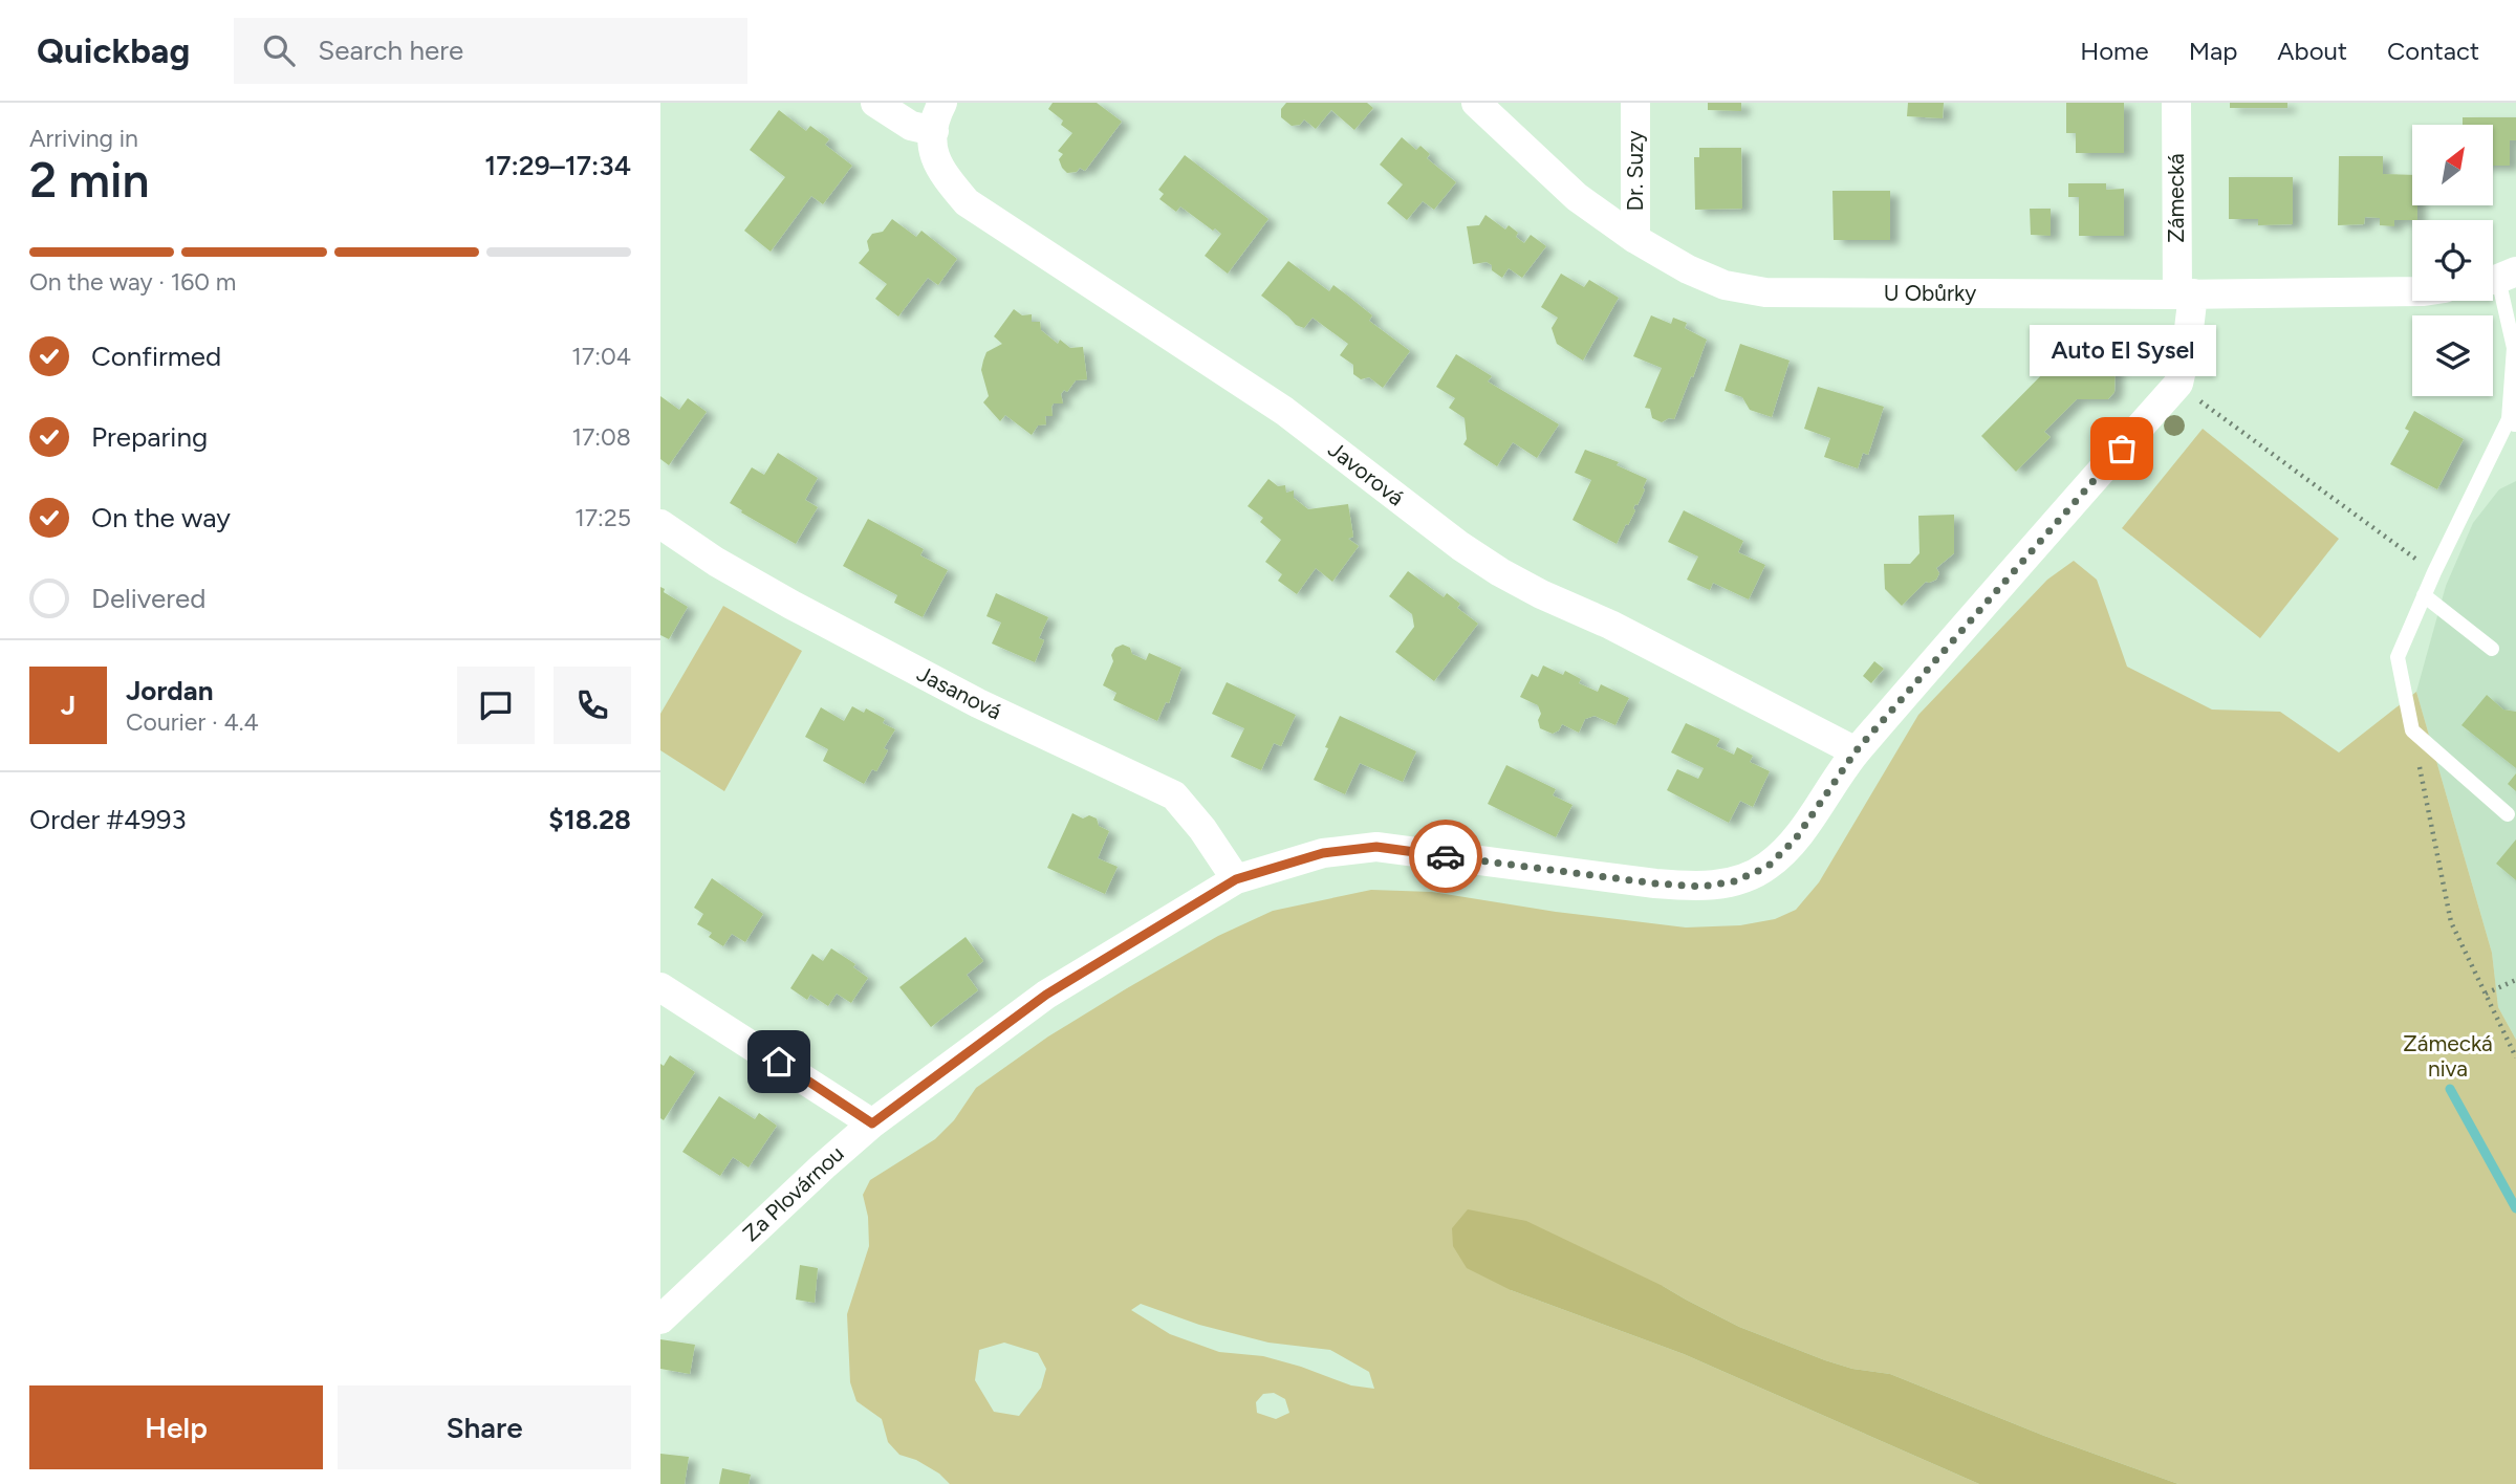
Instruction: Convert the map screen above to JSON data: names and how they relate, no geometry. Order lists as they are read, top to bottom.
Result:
{
  "streets": {
    "street": [
      "Dr. Suzy",
      "Zámecká",
      "U Obůrky",
      "Javorová",
      "Jasanová",
      "Za Plovárnou"
    ]
  },
  "crossings": [
    ["Dr. Suzy", "U Obůrky"],
    ["Zámecká", "U Obůrky"],
    ["Zámecká", "Za Plovárnou"],
    ["U Obůrky", "Za Plovárnou"],
    ["Javorová", "Za Plovárnou"],
    ["Jasanová", "Za Plovárnou"]
  ],
  "parks": ["Zámecká niva"],
  "places": ["Auto El Sysel"],
  "north": "top right",
  "page": {
    "header": "Quickbag",
    "search": "Search here",
    "nav": [
      "Home",
      "Map",
      "About",
      "Contact"
    ],
    "heading": ["2 min", "Arriving in", "17:29–17:34"],
    "panel": [
      "Jordan",
      "Courier · 4.4",
      "Order #4993",
      "$18.28"
    ],
    "bar": "On the way · 160 m",
    "list": [
      ["Confirmed", "17:04"],
      ["Preparing", "17:08"],
      ["On the way", "17:25"],
      "Delivered"
    ],
    "bubble": "Auto El Sysel",
    "round": "J",
    "buttons": ["Help", "Share"]
  }
}
